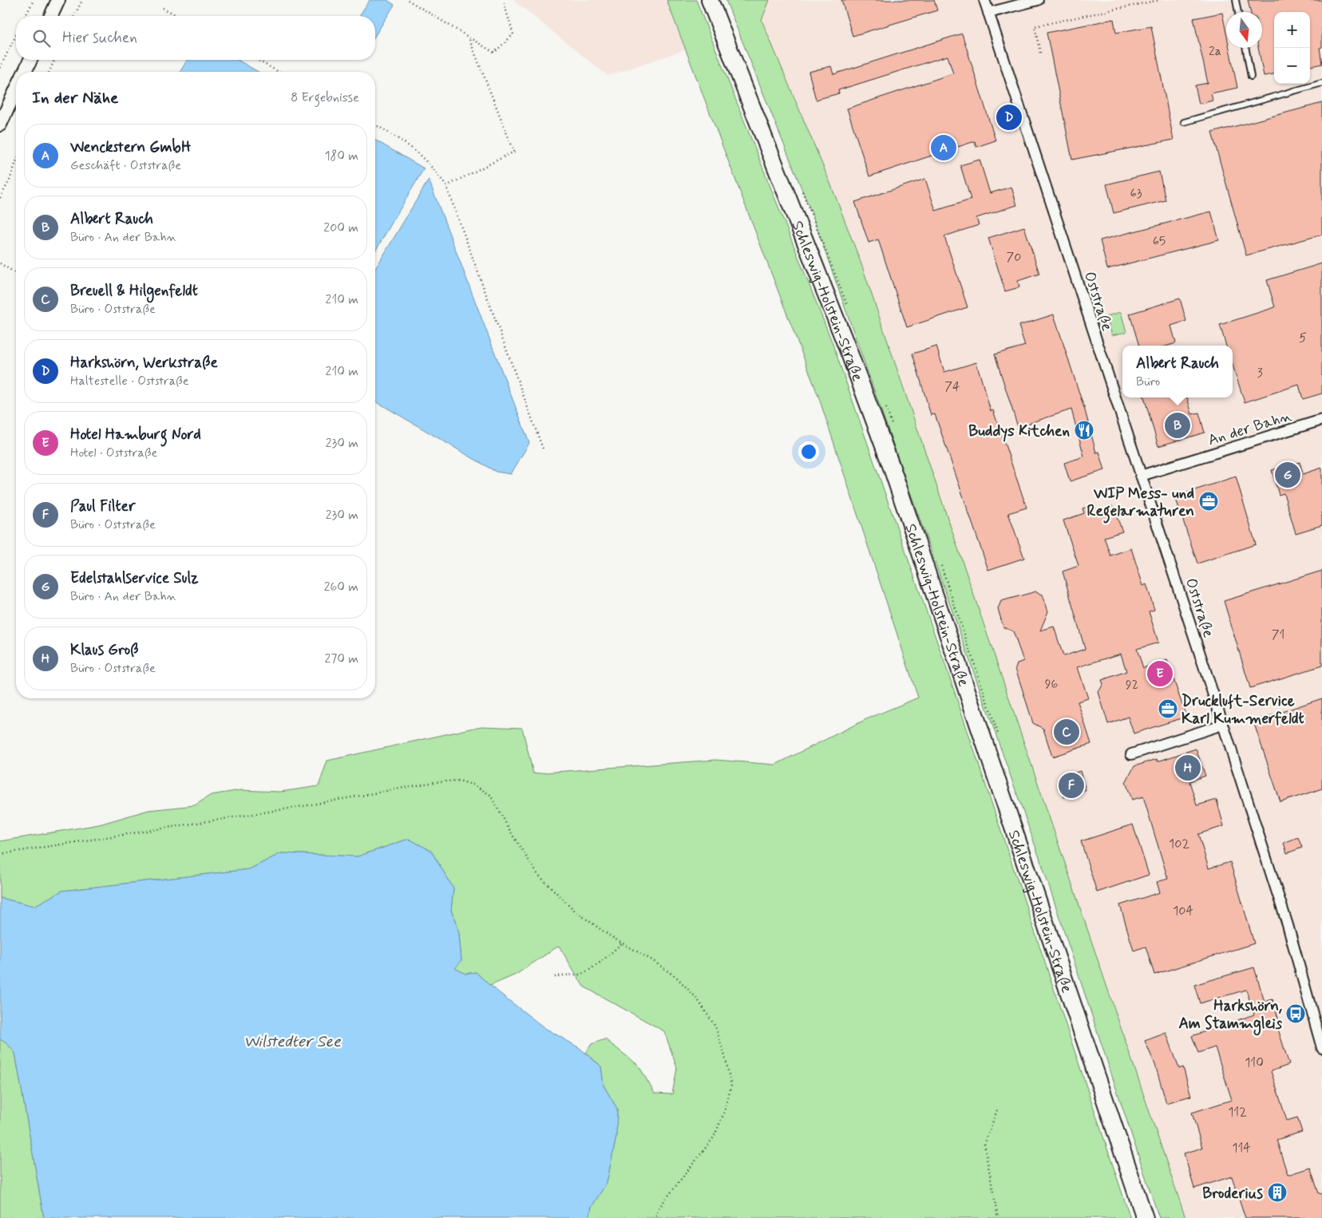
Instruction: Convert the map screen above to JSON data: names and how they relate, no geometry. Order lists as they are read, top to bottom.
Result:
{
  "streets": {
    "main road": ["Schleswig-Holstein-Straße"],
    "street": ["Oststraße", "An der Bahn"]
  },
  "crossings": [
    ["Oststraße", "An der Bahn"]
  ],
  "water": ["Wilstedter See"],
  "places": {
    "restaurant": ["Buddys Kitchen"],
    "office": ["WIP Mess- und Regelarmaturen", "Druckluft-Service Karl Kummerfeldt"],
    "bus stop": ["Harkshörn, Am Stammgleis"],
    "building": ["Broderius"]
  },
  "house_numbers": [
    "2a",
    "63",
    "65",
    "70",
    "5",
    "3",
    "74",
    "71",
    "96",
    "92",
    "102",
    "104",
    "110",
    "112",
    "114"
  ],
  "north": "bottom",
  "page": {
    "map_buttons": ["+", "−"],
    "search": "Hier suchen",
    "heading": ["In der Nähe", "8 Ergebnisse"],
    "pins": [
      "D",
      "A",
      "B",
      "G",
      "E",
      "C",
      "H",
      "F"
    ],
    "list": [
      {
        "mark": "A",
        "name": "Wenckstern GmbH",
        "note": "Geschäft · Oststraße",
        "value": "180 m"
      },
      {
        "mark": "B",
        "name": "Albert Rauch",
        "note": "Büro · An der Bahn",
        "value": "200 m"
      },
      {
        "mark": "C",
        "name": "Breuell & Hilgenfeldt",
        "note": "Büro · Oststraße",
        "value": "210 m"
      },
      {
        "mark": "D",
        "name": "Harkshörn, Werkstraße",
        "note": "Haltestelle · Oststraße",
        "value": "210 m"
      },
      {
        "mark": "E",
        "name": "Hotel Hamburg Nord",
        "note": "Hotel · Oststraße",
        "value": "230 m"
      },
      {
        "mark": "F",
        "name": "Paul Filter",
        "note": "Büro · Oststraße",
        "value": "230 m"
      },
      {
        "mark": "G",
        "name": "Edelstahlservice Sulz",
        "note": "Büro · An der Bahn",
        "value": "260 m"
      },
      {
        "mark": "H",
        "name": "Klaus Groß",
        "note": "Büro · Oststraße",
        "value": "270 m"
      }
    ],
    "popup": ["Albert Rauch", "Büro"]
  }
}
